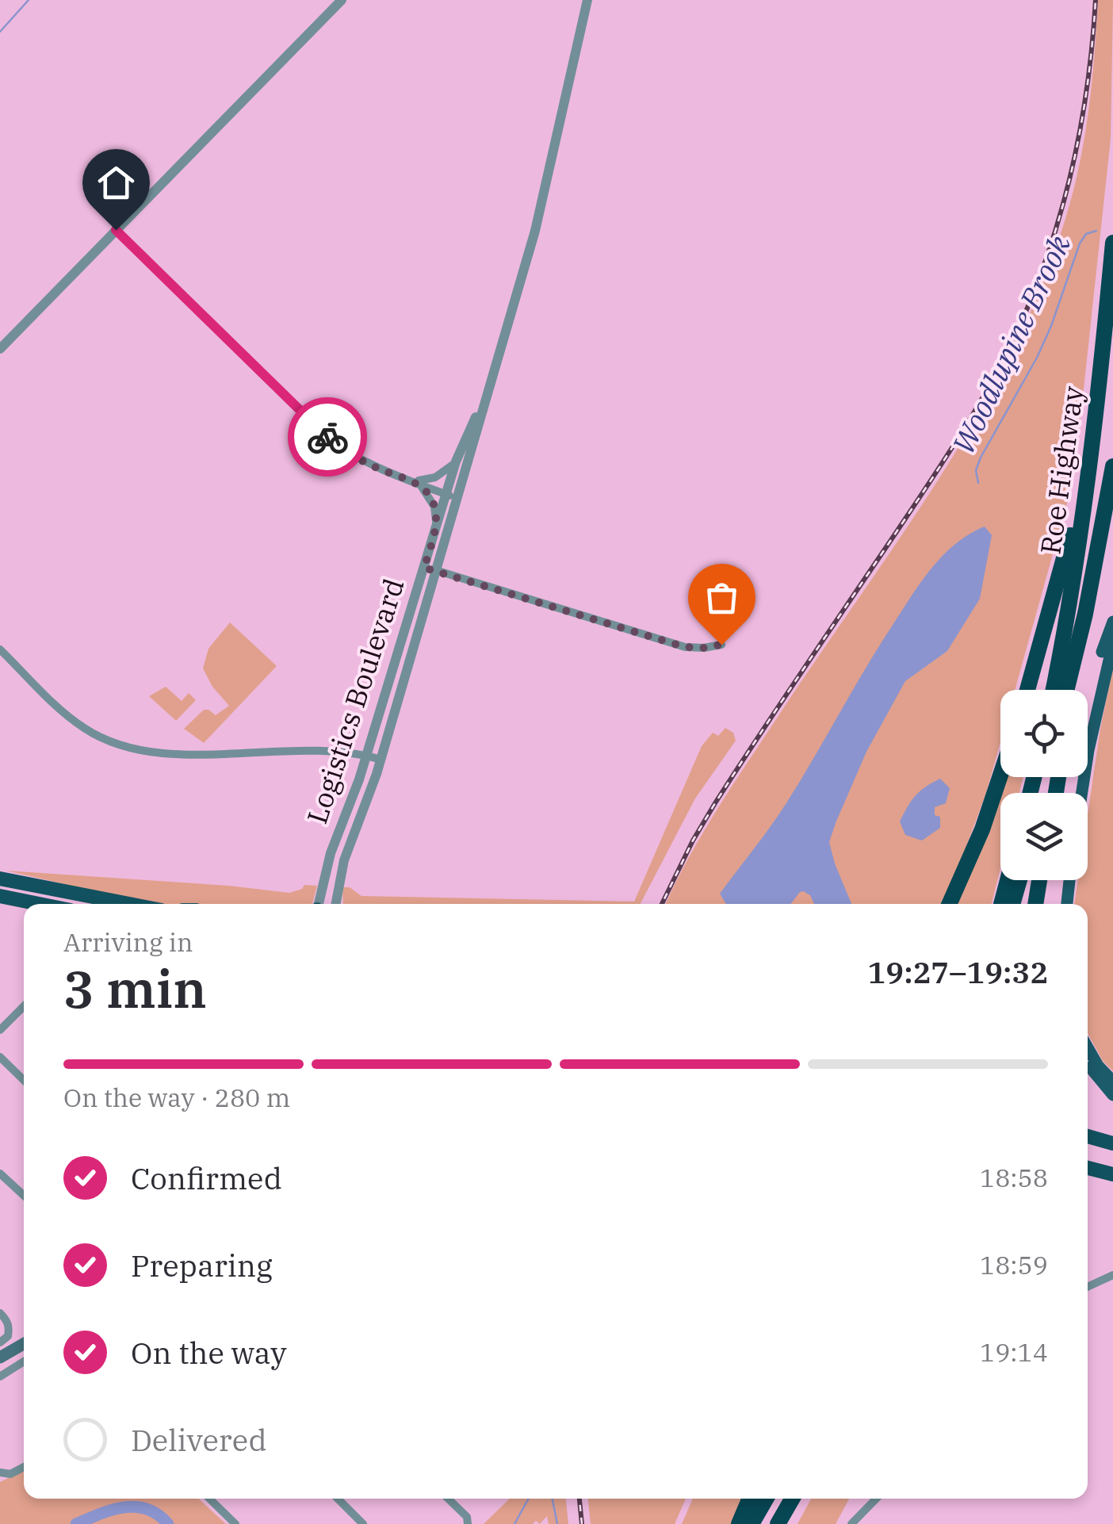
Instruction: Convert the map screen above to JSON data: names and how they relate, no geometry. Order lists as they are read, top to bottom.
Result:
{
  "streets": {
    "highway": ["Roe Highway"],
    "street": ["Logistics Boulevard"]
  },
  "water": ["Woodlupine Brook"],
  "page": {
    "heading": ["3 min", "Arriving in", "19:27–19:32"],
    "bar": "On the way · 280 m",
    "list": [
      ["Confirmed", "18:58"],
      ["Preparing", "18:59"],
      ["On the way", "19:14"],
      "Delivered"
    ]
  }
}
